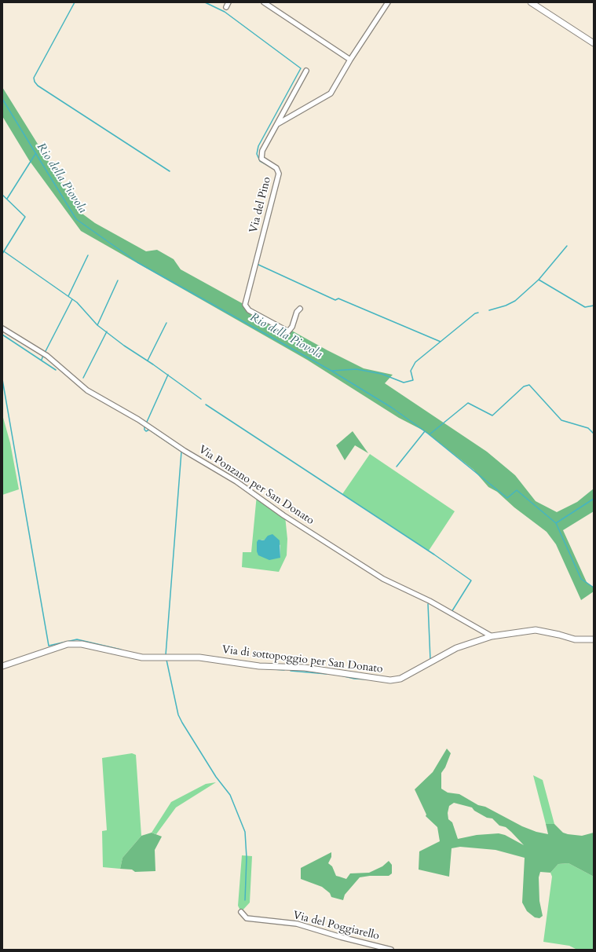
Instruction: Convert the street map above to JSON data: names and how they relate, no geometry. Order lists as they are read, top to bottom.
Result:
{
  "streets": {
    "street": [
      "Via del Pino",
      "Via Ponzano per San Donato",
      "Via di sottopoggio per San Donato",
      "Via del Poggiarello"
    ]
  },
  "crossings": [
    ["Via Ponzano per San Donato", "Via di sottopoggio per San Donato"]
  ],
  "water": ["Rio della Piovola"]
}
